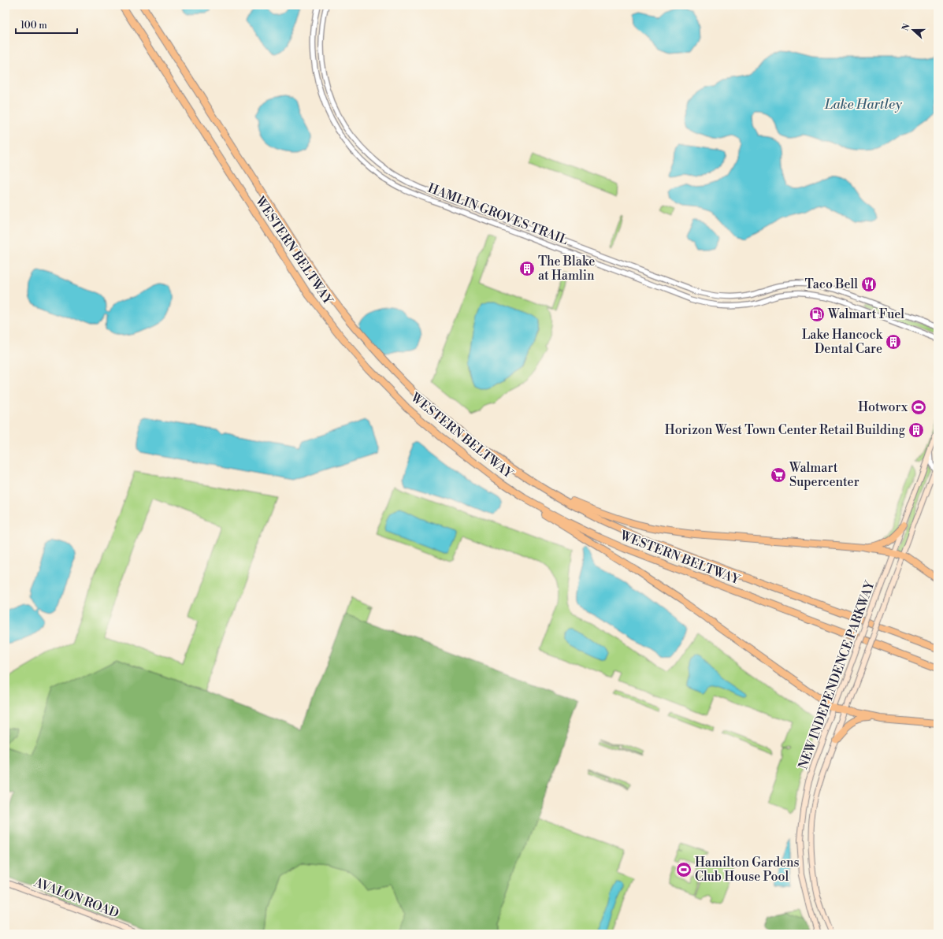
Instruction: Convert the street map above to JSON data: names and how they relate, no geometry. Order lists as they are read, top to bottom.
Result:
{
  "streets": {
    "highway": ["WESTERN BELTWAY"],
    "main road": ["NEW INDEPENDENCE PARKWAY", "AVALON ROAD"],
    "street": ["HAMLIN GROVES TRAIL"]
  },
  "water": ["Lake Hartley"],
  "places": {
    "building": ["The Blake at Hamlin", "Lake Hancock Dental Care", "Horizon West Town Center Retail Building"],
    "restaurant": ["Taco Bell"],
    "fuel station": ["Walmart Fuel"],
    "sports": ["Hotworx", "Hamilton Gardens Club House Pool"],
    "supermarket": ["Walmart Supercenter"]
  },
  "scale_bar": "100 m",
  "north": "left"
}
